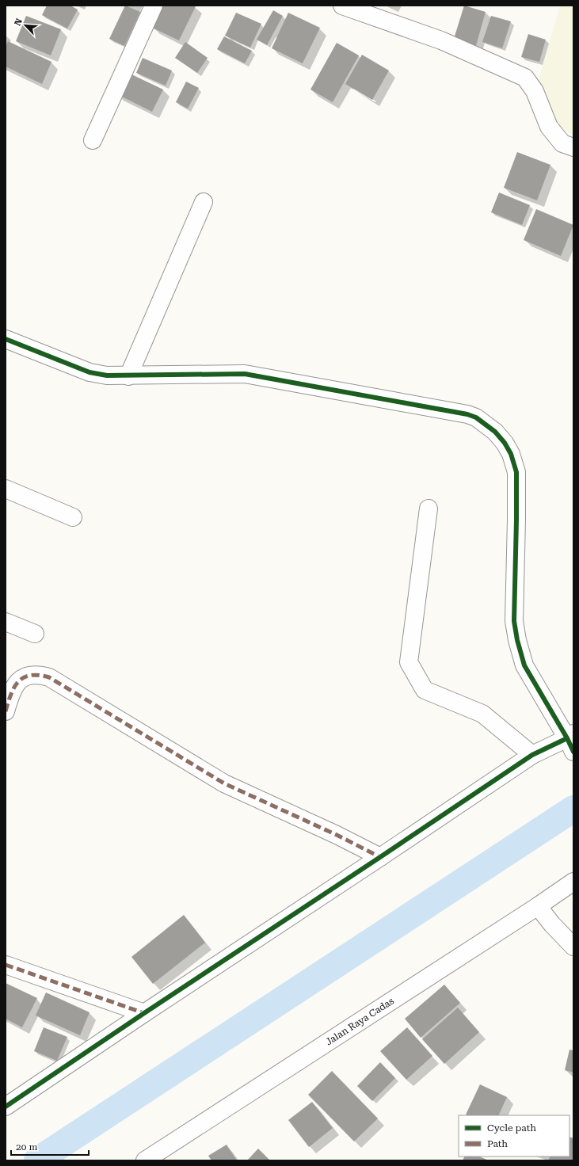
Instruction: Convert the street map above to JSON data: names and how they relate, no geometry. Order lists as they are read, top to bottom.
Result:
{
  "streets": {
    "street": ["Jalan Raya Cadas"]
  },
  "legend": ["Cycle path", "Path"],
  "scale_bar": "20 m",
  "north": "top left"
}
